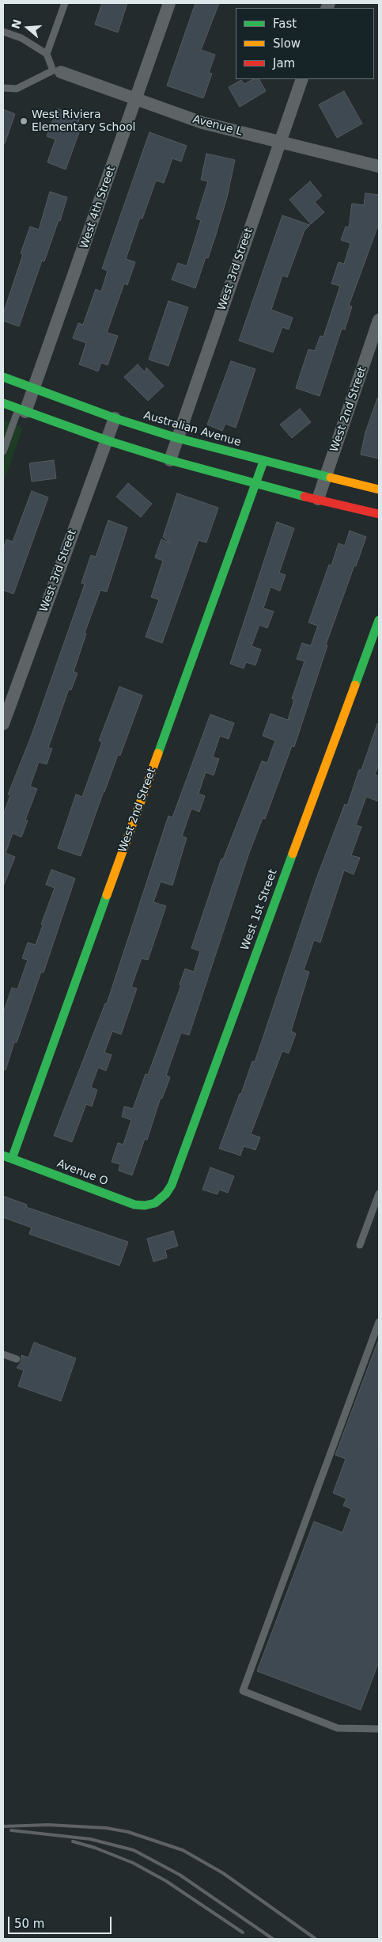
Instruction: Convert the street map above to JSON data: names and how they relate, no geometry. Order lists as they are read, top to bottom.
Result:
{
  "streets": {
    "street": [
      "Avenue L",
      "West 4th Street",
      "West 3rd Street",
      "West 2nd Street",
      "Australian Avenue",
      "West 1st Street",
      "Avenue O"
    ]
  },
  "crossings": [
    ["Avenue L", "West 4th Street"],
    ["Avenue L", "West 3rd Street"],
    ["West 4th Street", "Australian Avenue"],
    ["West 3rd Street", "Australian Avenue"],
    ["West 2nd Street", "Australian Avenue"],
    ["West 2nd Street", "Avenue O"],
    ["West 1st Street", "Avenue O"]
  ],
  "places": ["West Riviera Elementary School"],
  "legend": ["Fast", "Slow", "Jam"],
  "scale_bar": "50 m",
  "north": "left"
}
